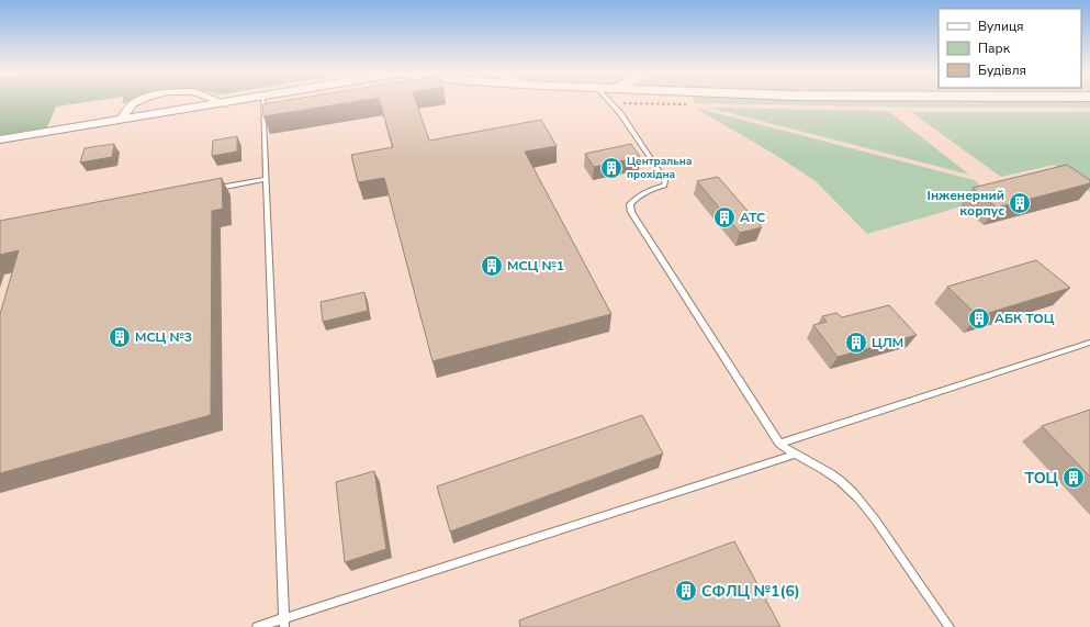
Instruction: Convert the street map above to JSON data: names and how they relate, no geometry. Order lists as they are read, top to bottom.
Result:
{
  "places": {
    "building": [
      "Центральна прохідна",
      "Інженерний корпус",
      "АТС",
      "МСЦ №1",
      "АБК ТОЦ",
      "МСЦ №3",
      "ЦЛМ",
      "ТОЦ",
      "СФЛЦ №1(6)"
    ]
  },
  "legend": ["Вулиця", "Парк", "Будівля"]
}
